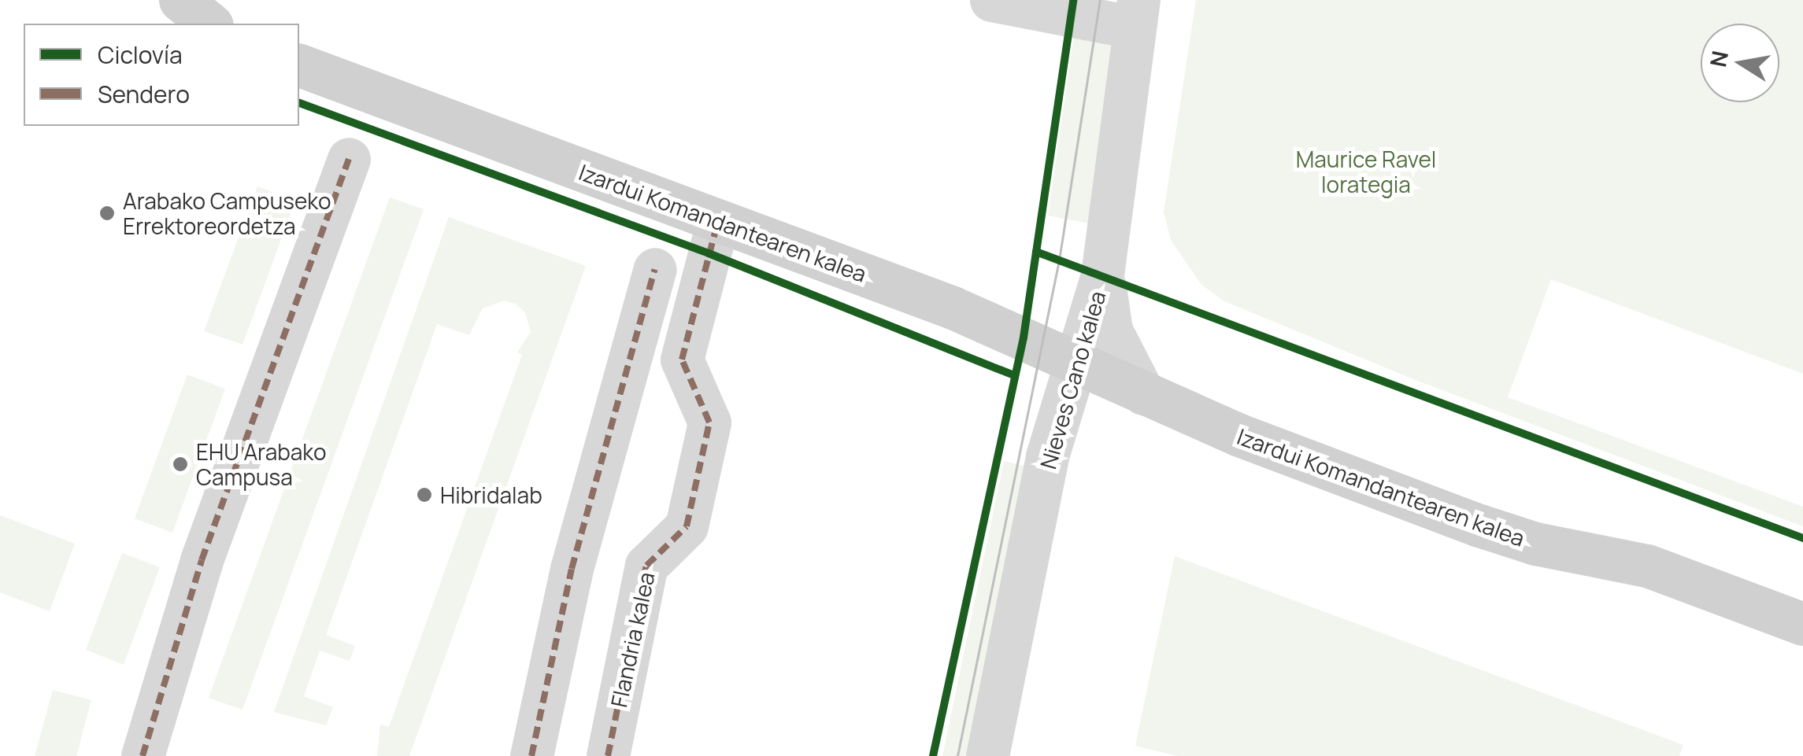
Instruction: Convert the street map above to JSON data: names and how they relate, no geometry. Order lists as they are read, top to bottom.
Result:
{
  "streets": {
    "main road": ["Izardui Komandantearen kalea"],
    "street": ["Nieves Cano kalea", "Flandria kalea"]
  },
  "crossings": [
    ["Izardui Komandantearen kalea", "Nieves Cano kalea"],
    ["Izardui Komandantearen kalea", "Flandria kalea"]
  ],
  "parks": ["Maurice Ravel lorategia"],
  "places": ["Arabako Campuseko Errektoreordetza", "EHU Arabako Campusa", "Hibridalab"],
  "legend": ["Ciclovía", "Sendero"],
  "north": "left"
}
